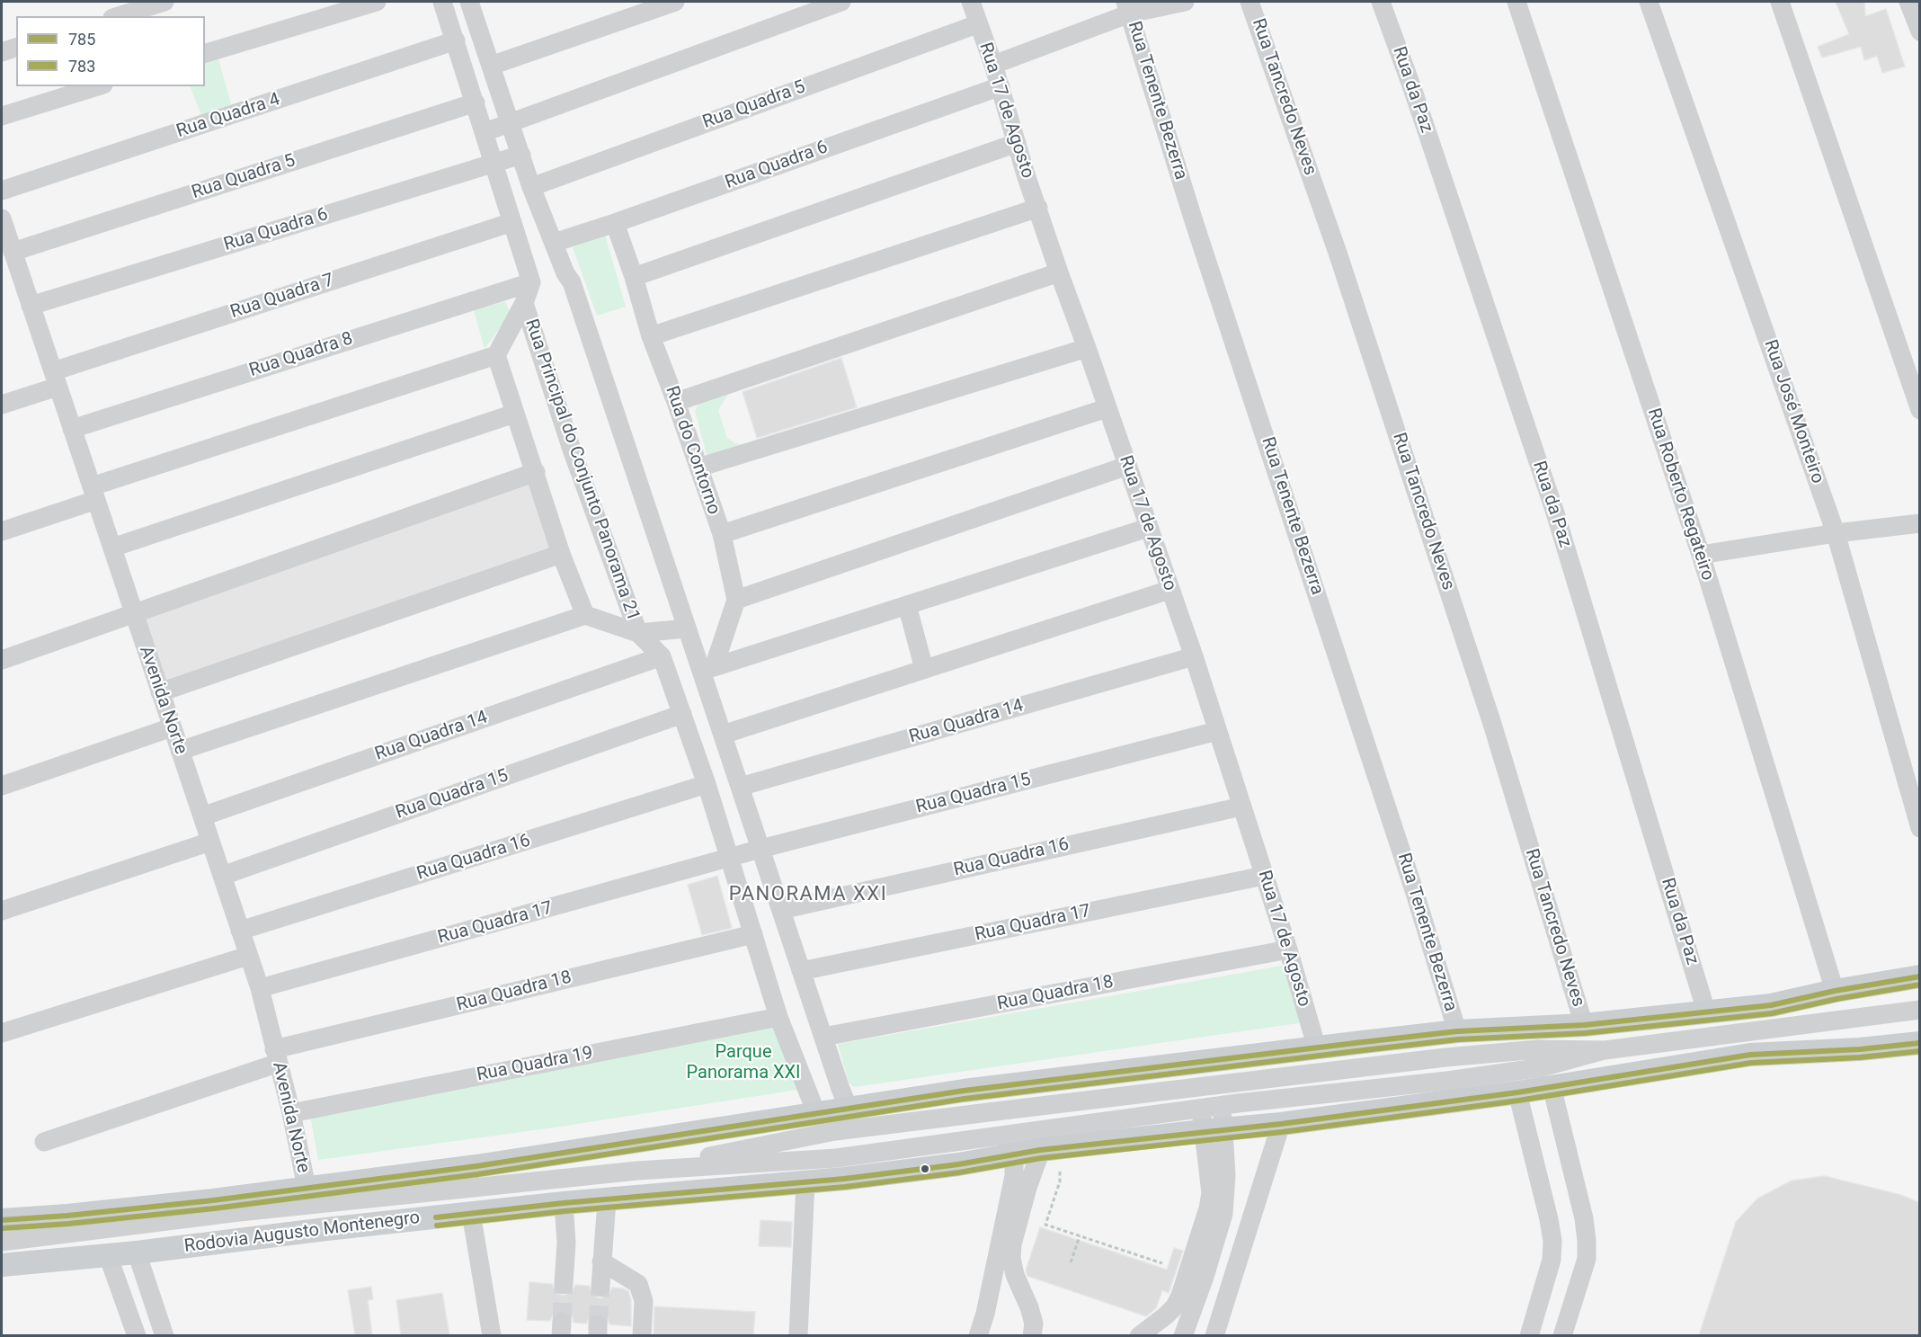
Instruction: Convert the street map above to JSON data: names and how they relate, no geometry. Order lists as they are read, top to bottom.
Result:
{
  "streets": {
    "main road": ["Rodovia Augusto Montenegro"],
    "street": [
      "Rua da Paz",
      "Rua Tancredo Neves",
      "Rua Tenente Bezerra",
      "Rua Quadra 5",
      "Rua 17 de Agosto",
      "Rua Quadra 4",
      "Rua Quadra 6",
      "Rua Quadra 7",
      "Rua Quadra 8",
      "Rua José Monteiro",
      "Rua do Contorno",
      "Rua Principal do Conjunto Panorama 21",
      "Rua Roberto Regateiro",
      "Avenida Norte",
      "Rua Quadra 14",
      "Rua Quadra 15",
      "Rua Quadra 16",
      "Rua Quadra 17",
      "Rua Quadra 18",
      "Rua Quadra 19"
    ]
  },
  "crossings": [
    ["Rua Quadra 5", "Rua 17 de Agosto"],
    ["Rua Quadra 5", "Avenida Norte"],
    ["Rua 17 de Agosto", "Rua Quadra 6"],
    ["Rua 17 de Agosto", "Rua Quadra 14"],
    ["Rua 17 de Agosto", "Rua Quadra 15"],
    ["Rua 17 de Agosto", "Rua Quadra 16"],
    ["Rua 17 de Agosto", "Rua Quadra 17"],
    ["Rua 17 de Agosto", "Rua Quadra 18"],
    ["Rua Quadra 6", "Rua do Contorno"],
    ["Rua Quadra 6", "Avenida Norte"],
    ["Rua Quadra 7", "Avenida Norte"],
    ["Rua Quadra 8", "Rua Principal do Conjunto Panorama 21"],
    ["Rua Quadra 8", "Avenida Norte"],
    ["Rua Principal do Conjunto Panorama 21", "Rua Quadra 14"],
    ["Rua Principal do Conjunto Panorama 21", "Rua Quadra 15"],
    ["Rua Principal do Conjunto Panorama 21", "Rua Quadra 16"],
    ["Rua Principal do Conjunto Panorama 21", "Rua Quadra 17"],
    ["Rua Principal do Conjunto Panorama 21", "Rua Quadra 18"],
    ["Rua Principal do Conjunto Panorama 21", "Rua Quadra 19"],
    ["Avenida Norte", "Rua Quadra 14"],
    ["Avenida Norte", "Rua Quadra 15"],
    ["Avenida Norte", "Rua Quadra 16"],
    ["Avenida Norte", "Rua Quadra 17"],
    ["Avenida Norte", "Rua Quadra 18"],
    ["Avenida Norte", "Rua Quadra 19"],
    ["Rua Quadra 15", "Rua Quadra 17"]
  ],
  "districts": ["PANORAMA XXI"],
  "parks": ["Parque Panorama XXI"],
  "lines": ["transit line 785", "transit line 783"],
  "legend": ["785", "783"]
}
